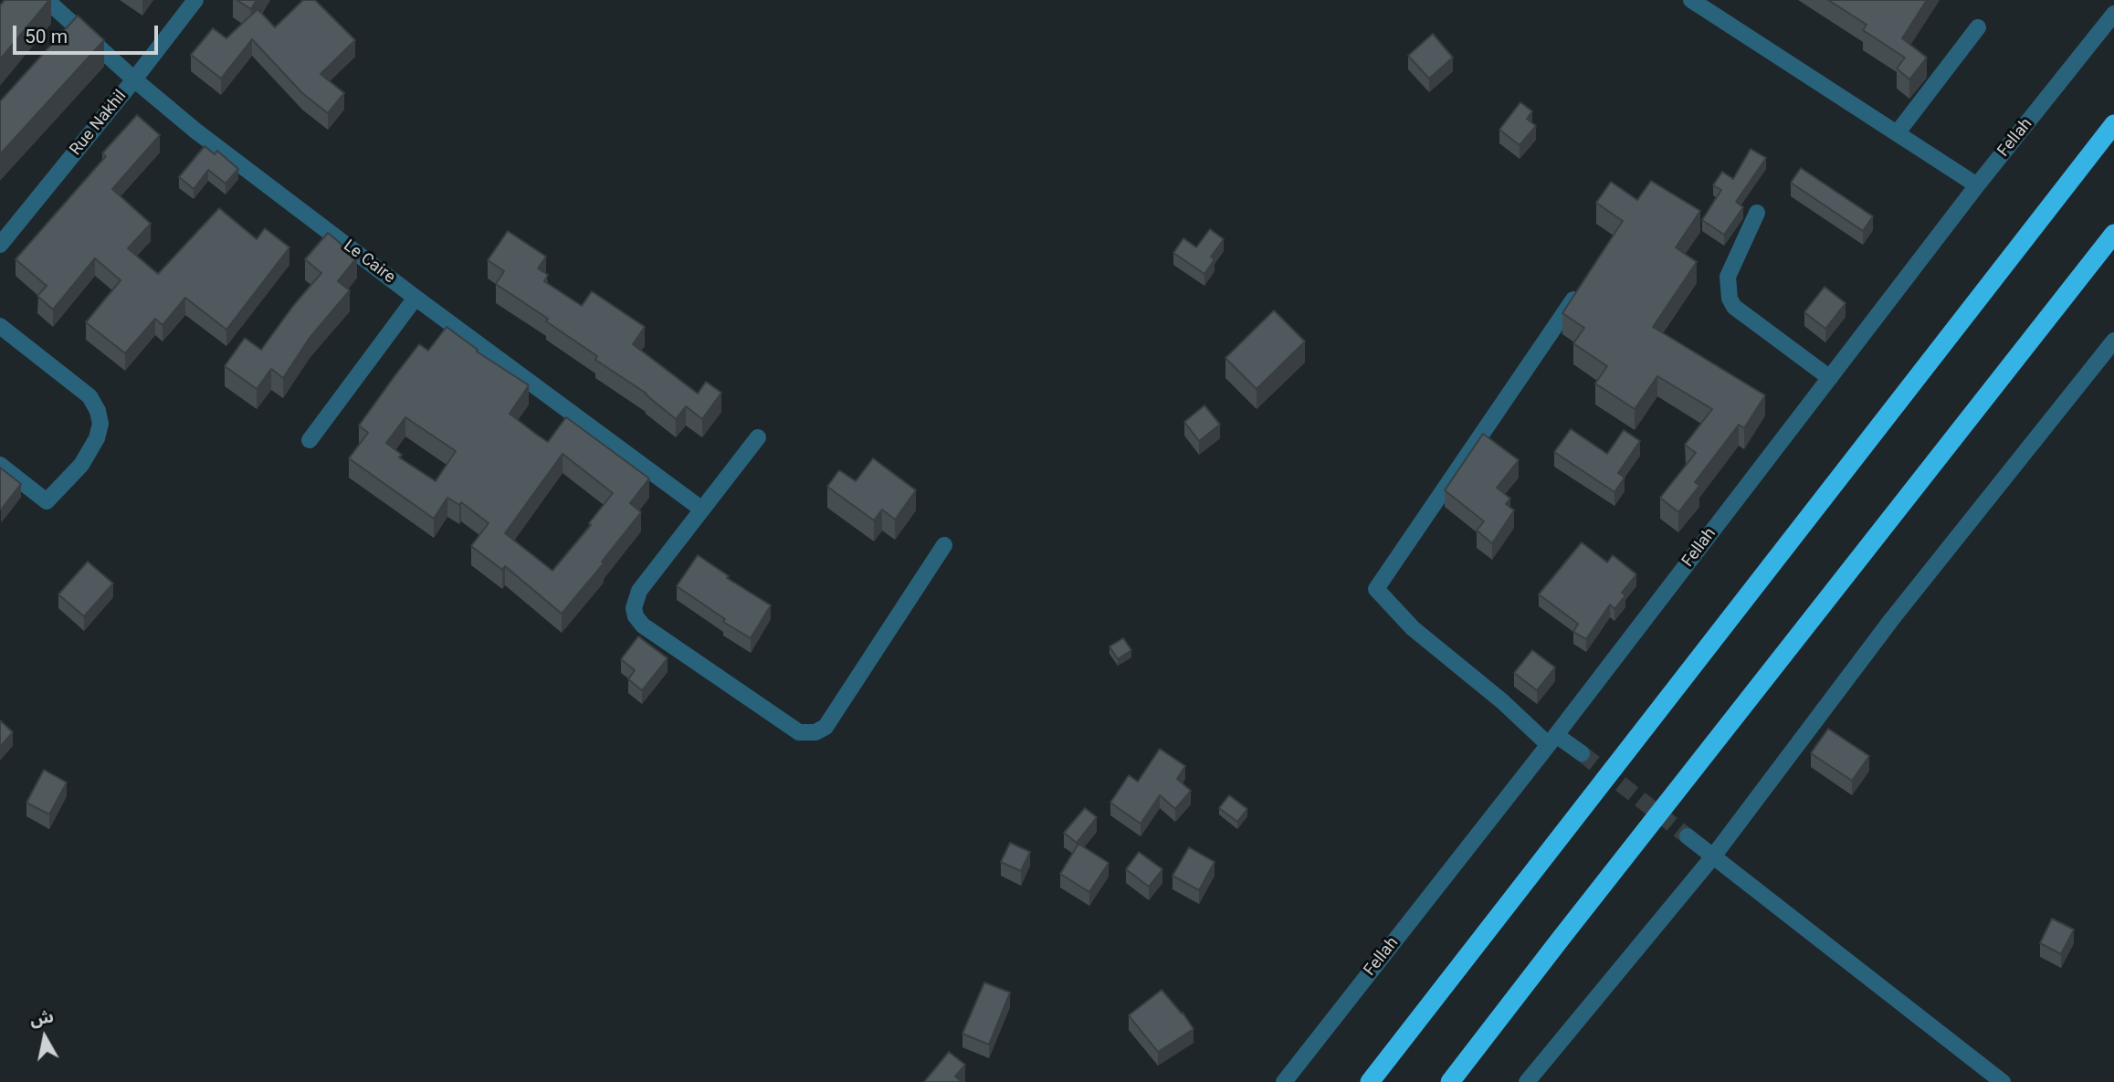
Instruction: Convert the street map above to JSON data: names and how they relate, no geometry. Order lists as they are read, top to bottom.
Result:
{
  "streets": {
    "street": ["Rue Nakhil", "Fellah", "Le Caire"]
  },
  "crossings": [
    ["Rue Nakhil", "Le Caire"]
  ],
  "scale_bar": "50 m",
  "north": "top"
}
